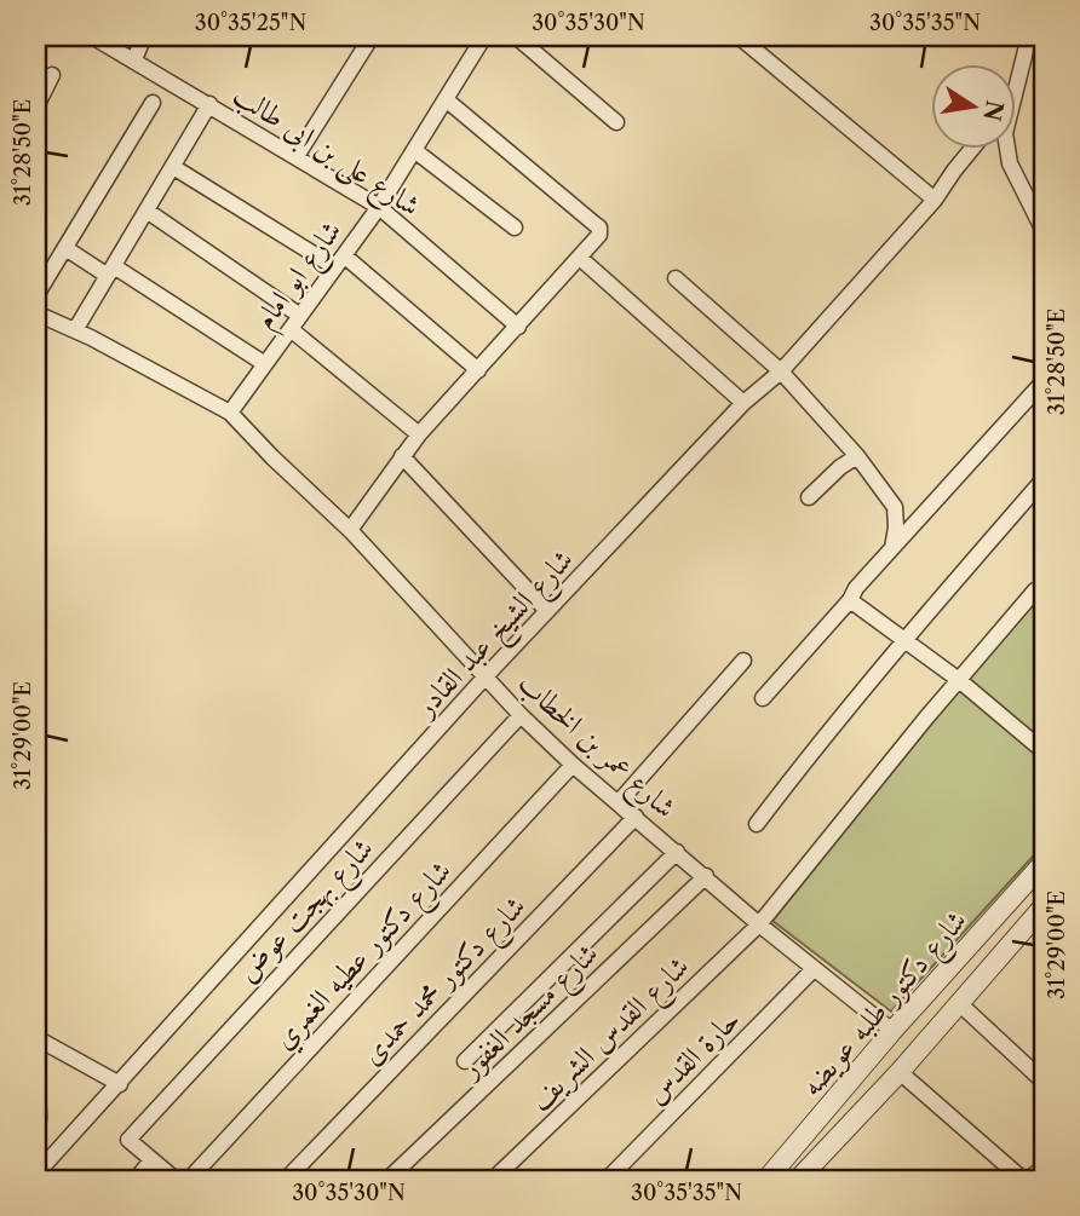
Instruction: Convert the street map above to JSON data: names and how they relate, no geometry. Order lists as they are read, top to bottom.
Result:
{
  "streets": {
    "street": [
      "شارع على بن ابى طالب",
      "شارع ابو امام",
      "شارع الشيخ عبد القادر",
      "شارع عمر بن الخطاب",
      "شارع بهجت عوض",
      "شارع دكتور عطيه الغمري",
      "شارع دكتور محمد حمدى",
      "شارع دكتور طلبه عويضه",
      "شارع مسجد الغفور",
      "شارع القدس الشريف",
      "حارة القدس"
    ]
  },
  "crossings": [
    ["شارع على بن ابى طالب", "شارع ابو امام"],
    ["شارع ابو امام", "شارع عمر بن الخطاب"],
    ["شارع الشيخ عبد القادر", "شارع عمر بن الخطاب"],
    ["شارع عمر بن الخطاب", "شارع بهجت عوض"],
    ["شارع عمر بن الخطاب", "شارع دكتور عطيه الغمري"],
    ["شارع عمر بن الخطاب", "شارع دكتور محمد حمدى"],
    ["شارع عمر بن الخطاب", "شارع دكتور طلبه عويضه"],
    ["شارع عمر بن الخطاب", "شارع مسجد الغفور"],
    ["شارع عمر بن الخطاب", "شارع القدس الشريف"],
    ["شارع عمر بن الخطاب", "حارة القدس"]
  ],
  "north": "right",
  "coordinates": [
    "30°35'25\"N",
    "30°35'30\"N",
    "30°35'35\"N",
    "31°28'50\"E",
    "31°29'00\"E"
  ]
}
